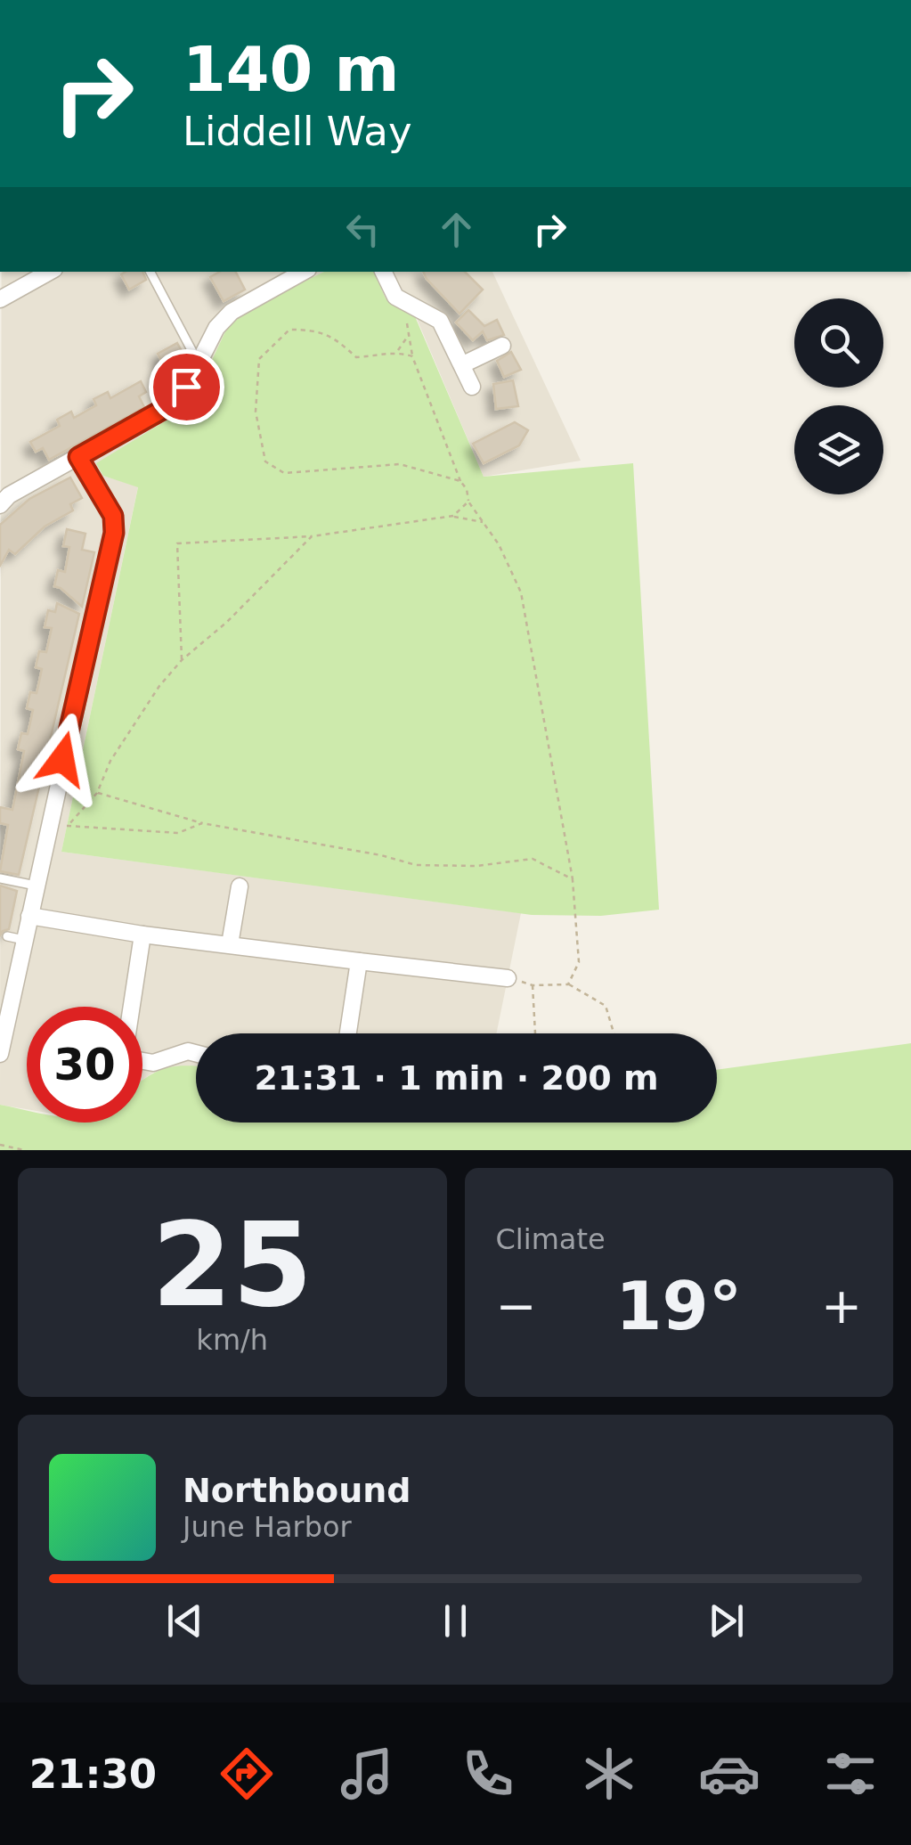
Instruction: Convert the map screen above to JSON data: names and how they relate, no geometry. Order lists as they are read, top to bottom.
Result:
{
  "page": {
    "turn": ["140 m", "Liddell Way"],
    "limit": "30",
    "trip": "21:31 · 1 min · 200 m",
    "tile": [
      ["25", "km/h"],
      "Climate"
    ],
    "heat": ["−", "19°", "+"],
    "song": ["Northbound", "June Harbor"],
    "tabs": "21:30"
  }
}
